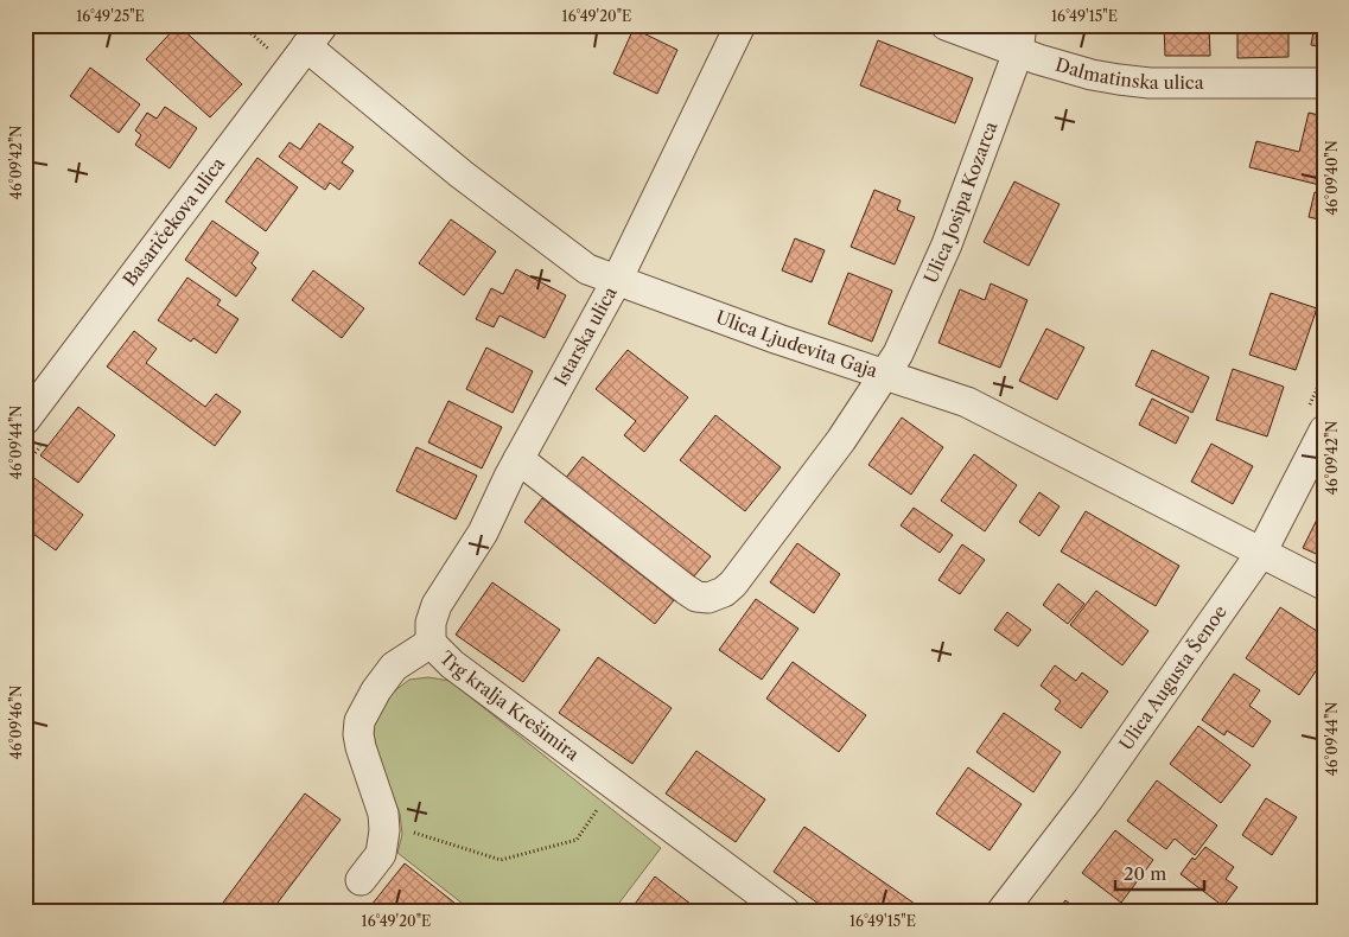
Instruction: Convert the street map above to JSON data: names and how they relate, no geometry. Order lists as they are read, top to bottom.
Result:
{
  "streets": {
    "street": [
      "Dalmatinska ulica",
      "Ulica Josipa Kozarca",
      "Basaričekova ulica",
      "Istarska ulica",
      "Ulica Ljudevita Gaja",
      "Ulica Augusta Šenoe",
      "Trg kralja Krešimira"
    ]
  },
  "crossings": [
    ["Dalmatinska ulica", "Ulica Josipa Kozarca"],
    ["Ulica Josipa Kozarca", "Istarska ulica"],
    ["Ulica Josipa Kozarca", "Ulica Ljudevita Gaja"],
    ["Basaričekova ulica", "Ulica Ljudevita Gaja"],
    ["Istarska ulica", "Ulica Ljudevita Gaja"],
    ["Istarska ulica", "Trg kralja Krešimira"],
    ["Ulica Ljudevita Gaja", "Ulica Augusta Šenoe"]
  ],
  "scale_bar": "20 m",
  "coordinates": [
    "16°49'25\"E",
    "16°49'20\"E",
    "16°49'15\"E",
    "46°09'42\"N",
    "46°09'40\"N",
    "46°09'44\"N",
    "46°09'46\"N"
  ]
}
